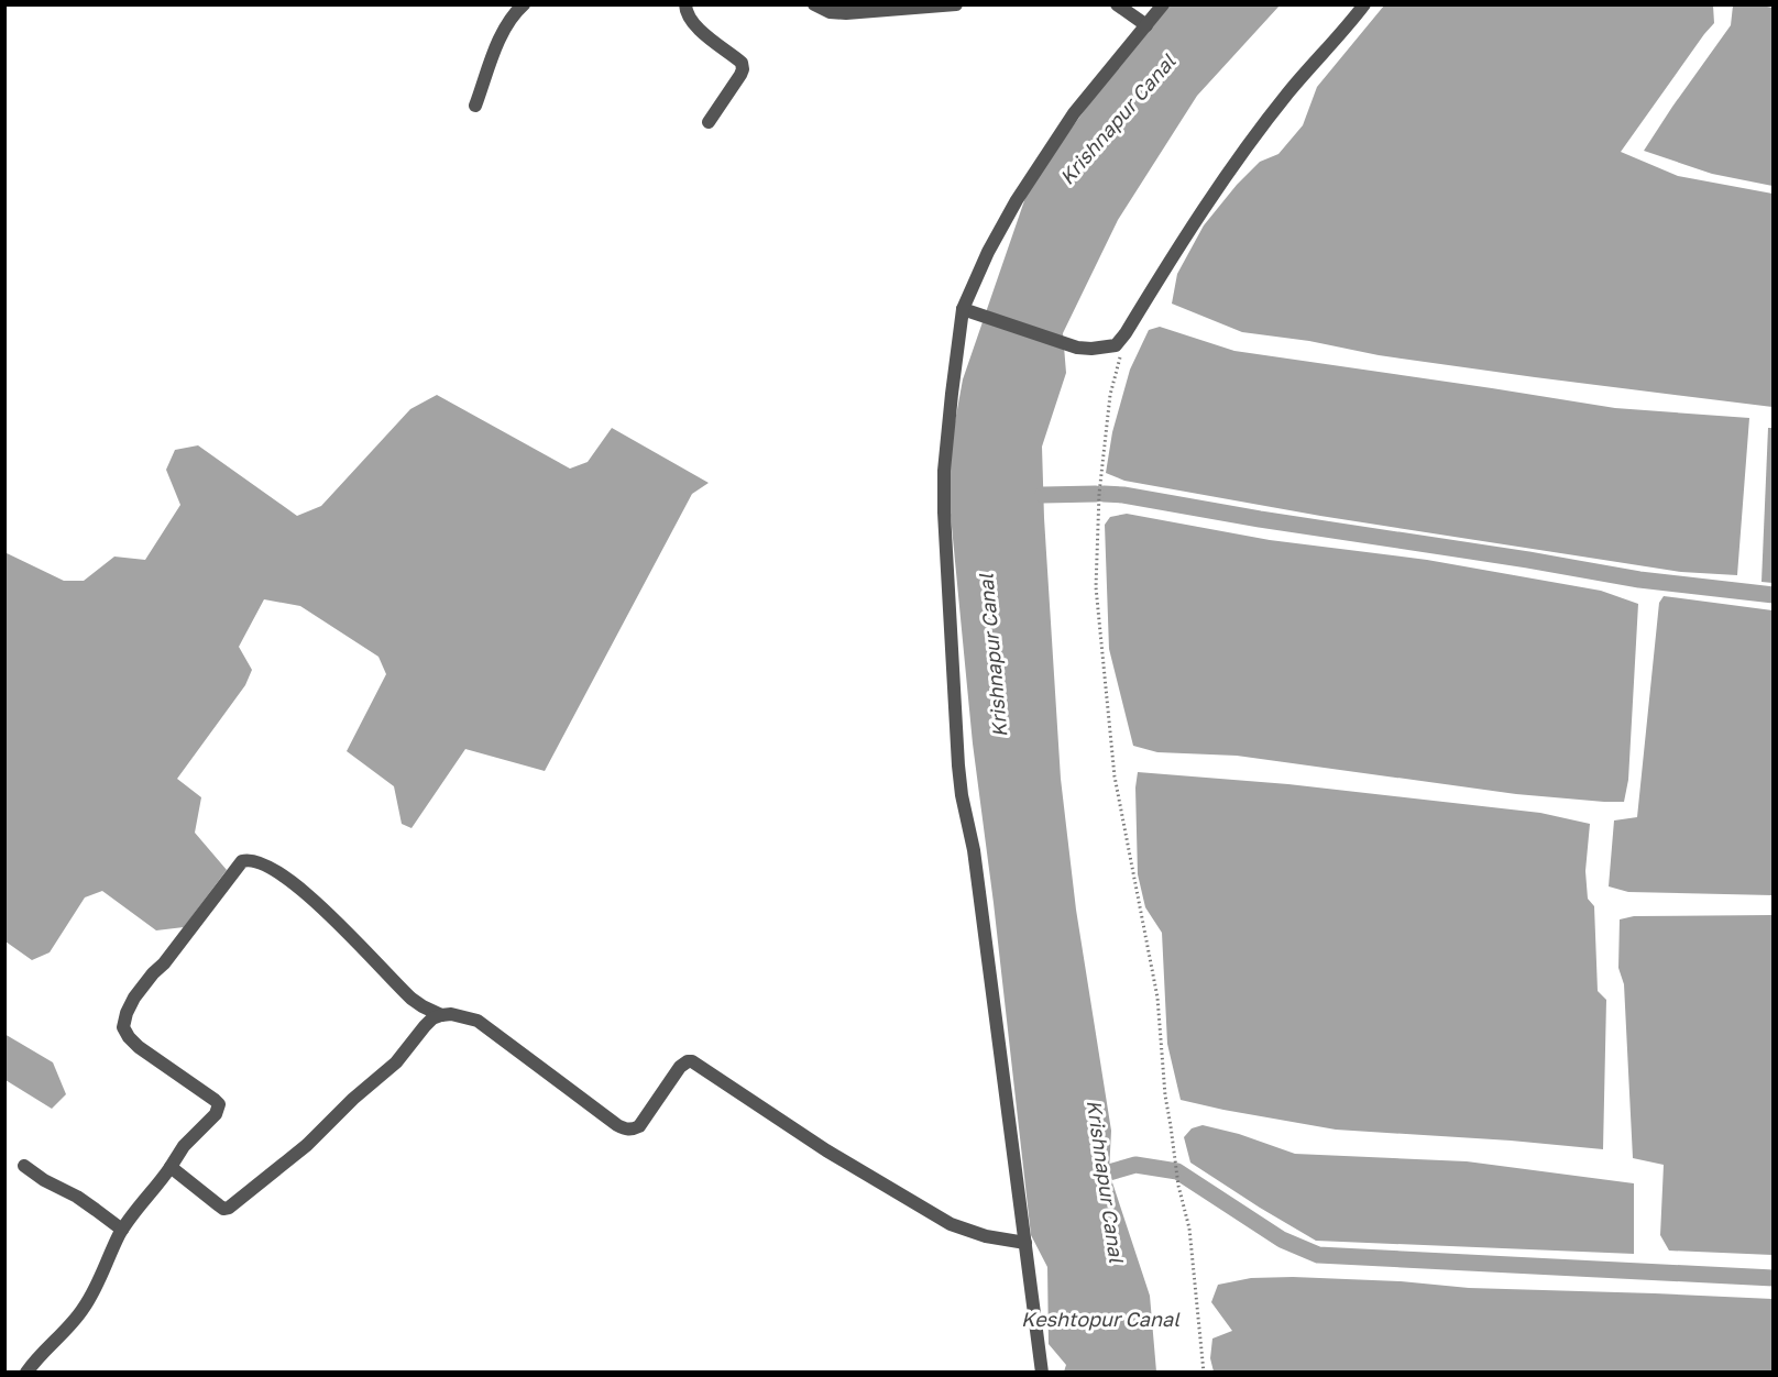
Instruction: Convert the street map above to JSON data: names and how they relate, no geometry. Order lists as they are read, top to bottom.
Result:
{
  "water": ["Krishnapur Canal", "Keshtopur Canal"]
}
